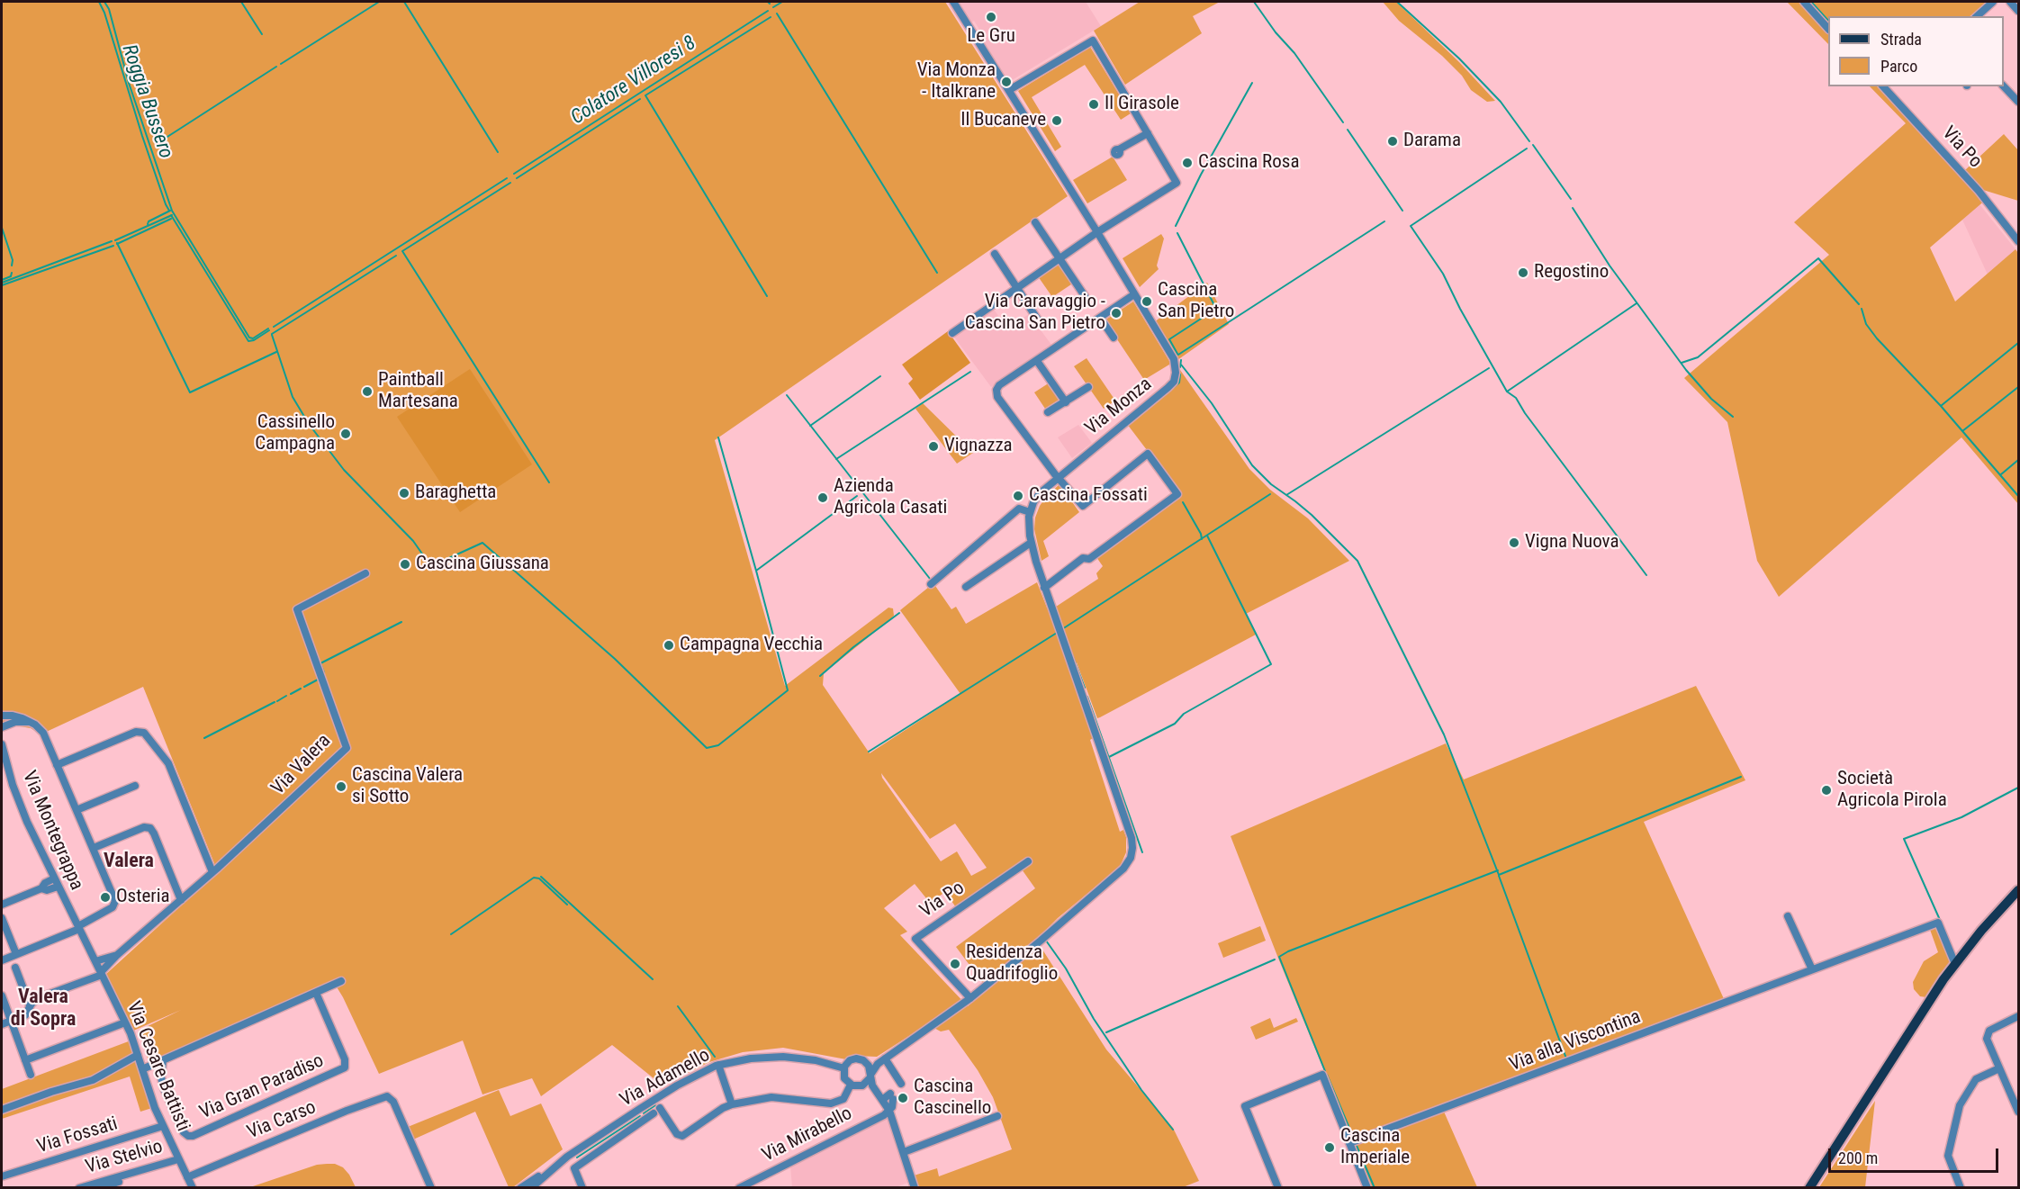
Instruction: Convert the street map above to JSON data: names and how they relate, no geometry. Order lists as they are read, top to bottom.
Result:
{
  "streets": {
    "street": [
      "Via Po",
      "Via Monza",
      "Via Valera",
      "Via Montegrappa",
      "Via alla Viscontina",
      "Via Cesare Battisti",
      "Via Adamello",
      "Via Gran Paradiso",
      "Via Carso",
      "Via Mirabello",
      "Via Fossati",
      "Via Stelvio"
    ]
  },
  "crossings": [
    ["Via Valera", "Via Cesare Battisti"],
    ["Via Montegrappa", "Via Cesare Battisti"],
    ["Via Cesare Battisti", "Via Carso"],
    ["Via Cesare Battisti", "Via Fossati"],
    ["Via Cesare Battisti", "Via Stelvio"],
    ["Via Adamello", "Via Mirabello"]
  ],
  "districts": ["Valera", "Valera di Sopra"],
  "water": ["Colatore Villoresi 8", "Roggia Bussero"],
  "places": [
    "Le Gru",
    "Via Monza - Italkrane",
    "Il Girasole",
    "Il Bucaneve",
    "Darama",
    "Cascina Rosa",
    "Regostino",
    "Cascina San Pietro",
    "Via Caravaggio - Cascina San Pietro",
    "Paintball Martesana",
    "Cassinello Campagna",
    "Vignazza",
    "Baraghetta",
    "Cascina Fossati",
    "Azienda Agricola Casati",
    "Vigna Nuova",
    "Cascina Giussana",
    "Campagna Vecchia",
    "Cascina Valera si Sotto",
    "Società Agricola Pirola",
    "Osteria",
    "Residenza Quadrifoglio",
    "Cascina Cascinello",
    "Cascina Imperiale"
  ],
  "legend": ["Strada", "Parco"],
  "scale_bar": "200 m"
}
